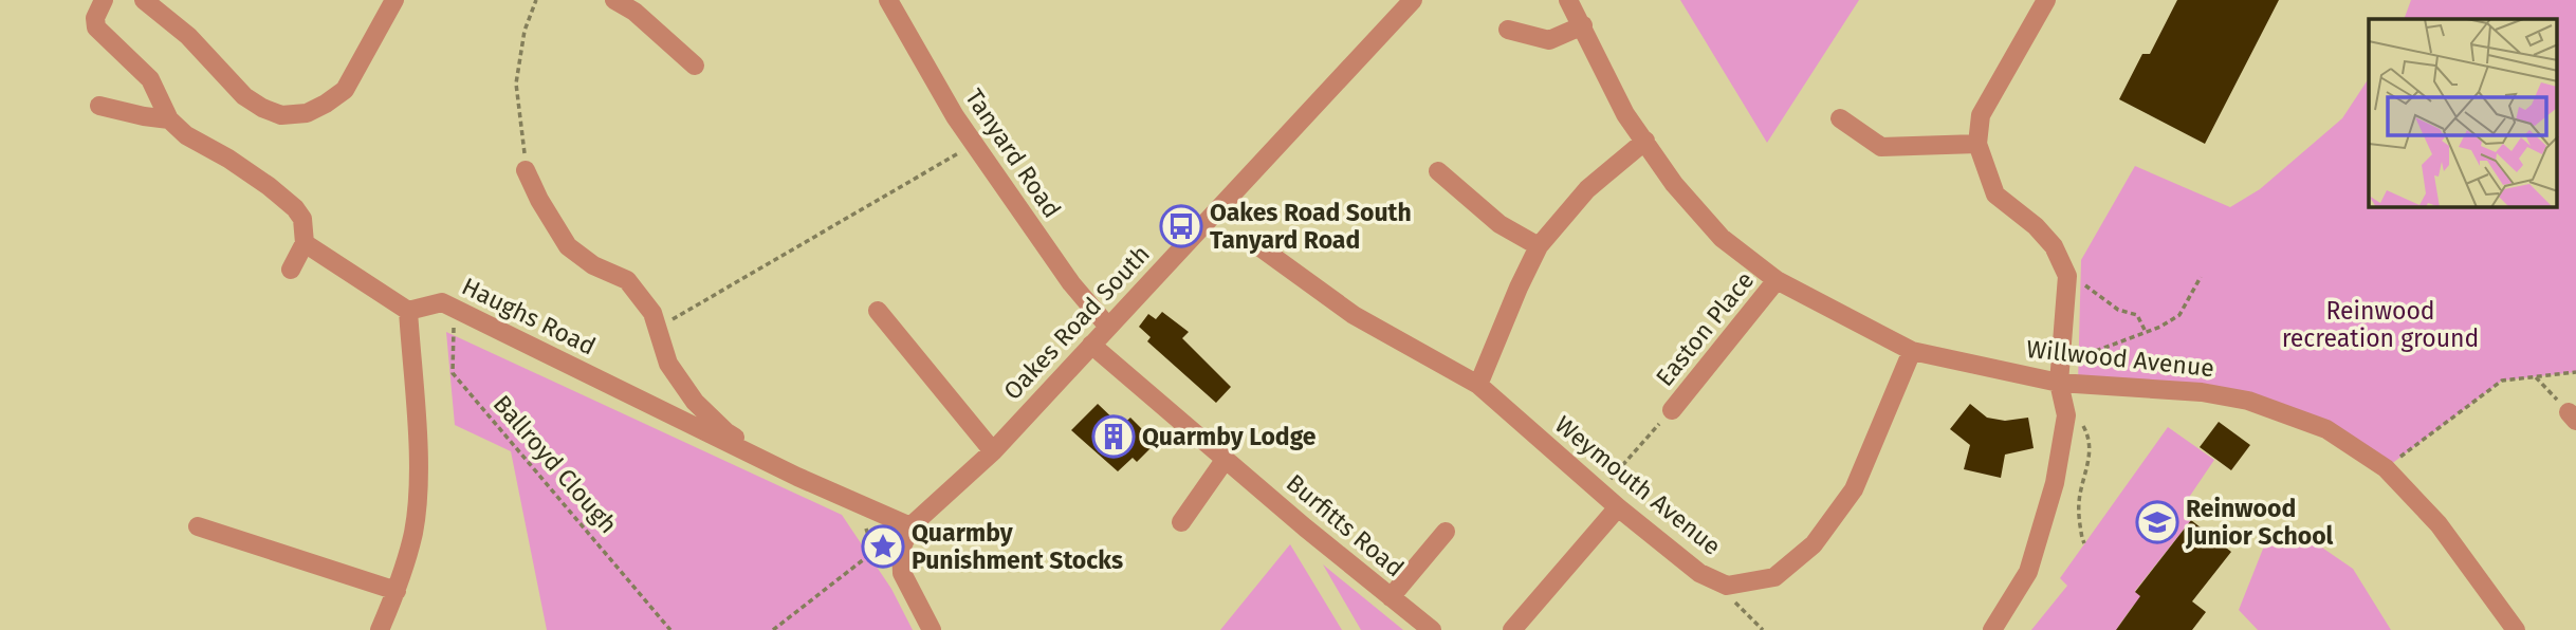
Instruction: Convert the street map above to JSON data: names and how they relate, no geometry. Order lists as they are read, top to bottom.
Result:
{
  "streets": {
    "street": [
      "Tanyard Road",
      "Haughs Road",
      "Oakes Road South",
      "Easton Place",
      "Willwood Avenue",
      "Weymouth Avenue",
      "Burfitts Road"
    ],
    "path": ["Ballroyd Clough"]
  },
  "crossings": [
    ["Tanyard Road", "Oakes Road South"],
    ["Haughs Road", "Oakes Road South"],
    ["Haughs Road", "Ballroyd Clough"],
    ["Oakes Road South", "Burfitts Road"],
    ["Easton Place", "Willwood Avenue"],
    ["Willwood Avenue", "Weymouth Avenue"]
  ],
  "parks": ["Reinwood recreation ground"],
  "places": {
    "bus stop": ["Oakes Road South Tanyard Road"],
    "building": ["Quarmby Lodge"],
    "school or university": ["Reinwood Junior School"],
    "place": ["Quarmby Punishment Stocks"]
  }
}
